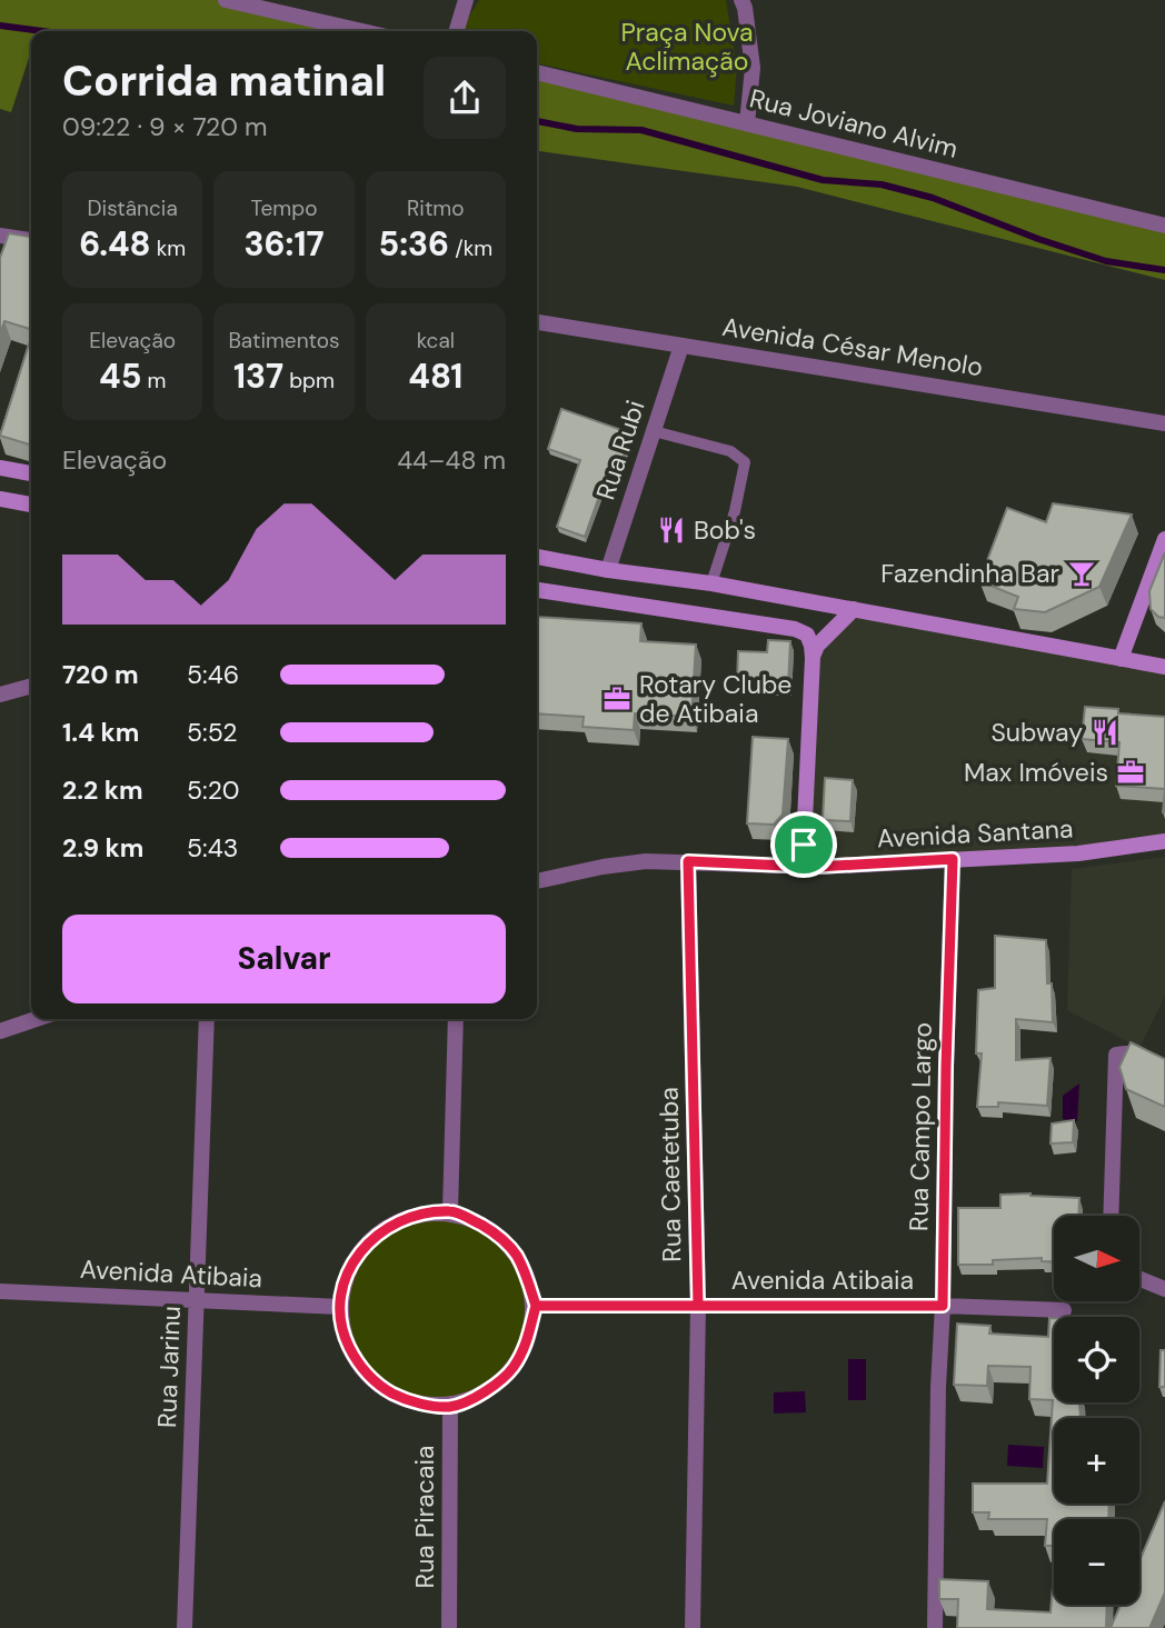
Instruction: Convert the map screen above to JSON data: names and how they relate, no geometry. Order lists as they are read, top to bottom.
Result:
{
  "streets": {
    "main road": ["Avenida Santana"],
    "street": [
      "Rua Joviano Alvim",
      "Avenida César Menolo",
      "Rua Rubi",
      "Rua Campo Largo",
      "Rua Caetetuba",
      "Avenida Atibaia",
      "Rua Jarinu",
      "Rua Piracaia"
    ]
  },
  "crossings": [
    ["Avenida César Menolo", "Rua Rubi"],
    ["Avenida Santana", "Rua Campo Largo"],
    ["Avenida Santana", "Rua Caetetuba"],
    ["Rua Campo Largo", "Avenida Atibaia"],
    ["Rua Caetetuba", "Avenida Atibaia"],
    ["Avenida Atibaia", "Rua Jarinu"],
    ["Avenida Atibaia", "Rua Piracaia"]
  ],
  "parks": ["Praça Nova Aclimação"],
  "places": {
    "restaurant": ["Bob's", "Subway"],
    "bar": ["Fazendinha Bar"],
    "office": ["Rotary Clube de Atibaia", "Max Imóveis"]
  },
  "north": "right",
  "page": {
    "heading": ["Corrida matinal", "09:22 · 9 × 720 m"],
    "stats": [
      ["Distância", "6.48 km"],
      ["Tempo", "36:17"],
      ["Ritmo", "5:36 /km"],
      ["Elevação", "45 m"],
      ["Batimentos", "137 bpm"],
      ["kcal", "481"]
    ],
    "chart": ["Elevação", "44–48 m"],
    "list": [
      {
        "name": "720 m",
        "note": "5:46"
      },
      {
        "name": "1.4 km",
        "note": "5:52"
      },
      {
        "name": "2.2 km",
        "note": "5:20"
      },
      {
        "name": "2.9 km",
        "note": "5:43"
      }
    ],
    "buttons": "Salvar",
    "map_buttons": ["+", "−"]
  }
}
